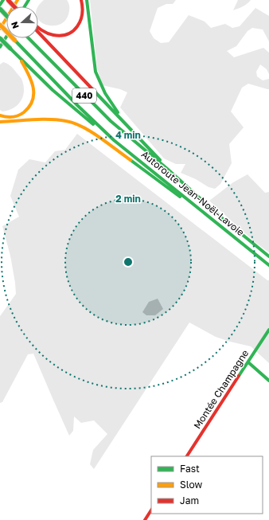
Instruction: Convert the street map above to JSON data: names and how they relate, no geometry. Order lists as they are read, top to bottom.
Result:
{
  "streets": {
    "main road": ["440", "Autoroute Jean-Noël-Lavoie", "Montée Champagne"]
  },
  "legend": ["Fast", "Slow", "Jam"],
  "north": "left",
  "rings": ["4 min", "2 min"]
}
